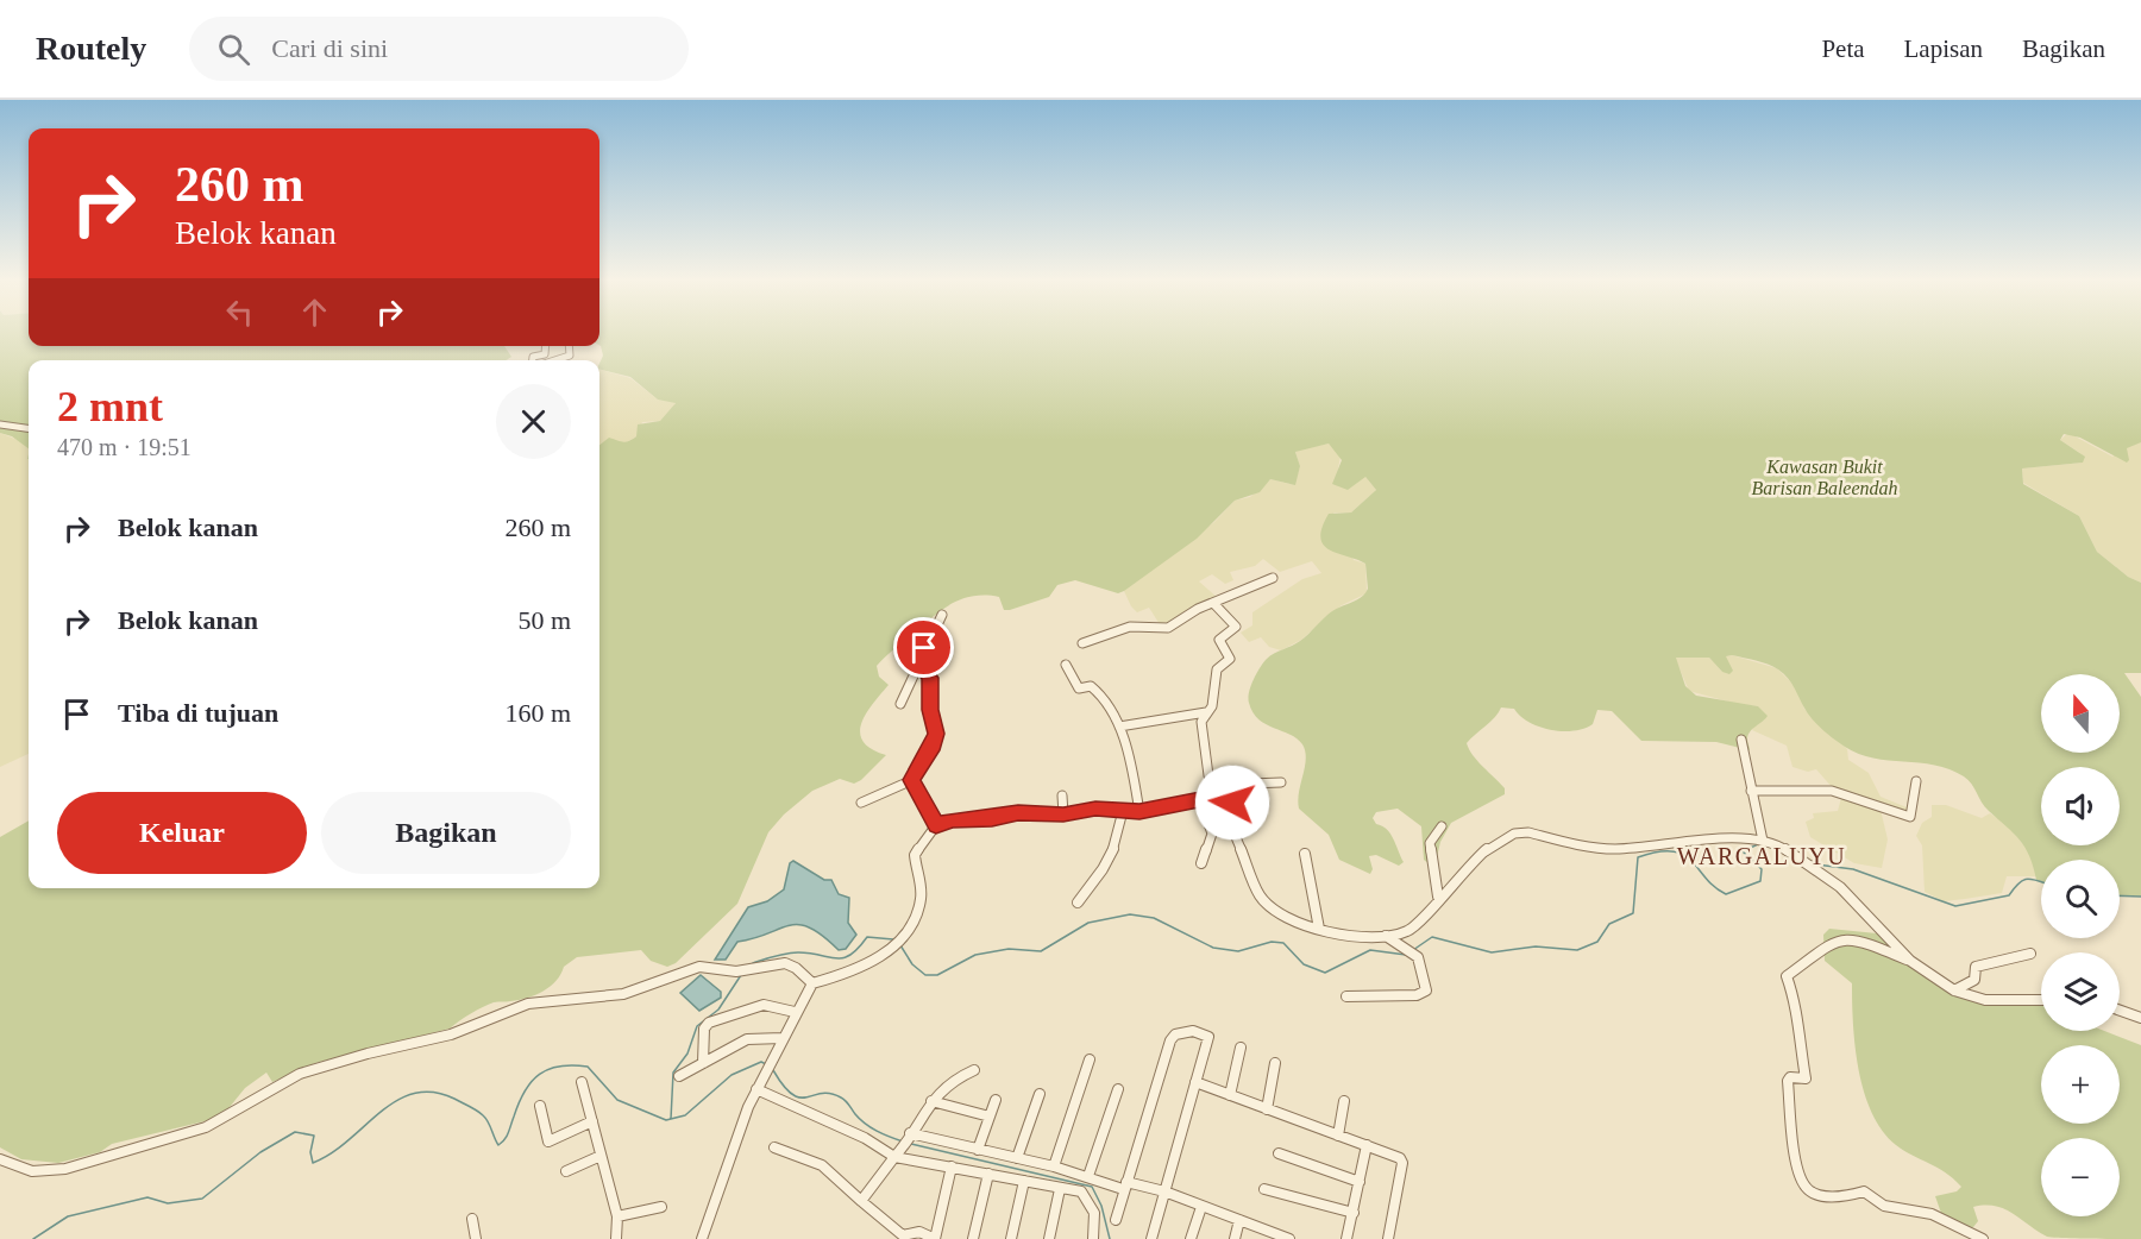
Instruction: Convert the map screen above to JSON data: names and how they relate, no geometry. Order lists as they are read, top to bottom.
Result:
{
  "districts": ["WARGALUYU"],
  "parks": ["Kawasan Bukit Barisan Baleendah"],
  "north": "top",
  "page": {
    "header": "Routely",
    "search": "Cari di sini",
    "nav": ["Peta", "Lapisan", "Bagikan"],
    "turn": ["260 m", "Belok kanan"],
    "heading": ["2 mnt", "470 m · 19:51"],
    "list": [
      {
        "name": "Belok kanan",
        "value": "260 m"
      },
      {
        "name": "Belok kanan",
        "value": "50 m"
      },
      {
        "name": "Tiba di tujuan",
        "value": "160 m"
      }
    ],
    "map_buttons": ["+", "−"],
    "buttons": ["Keluar", "Bagikan"]
  }
}
